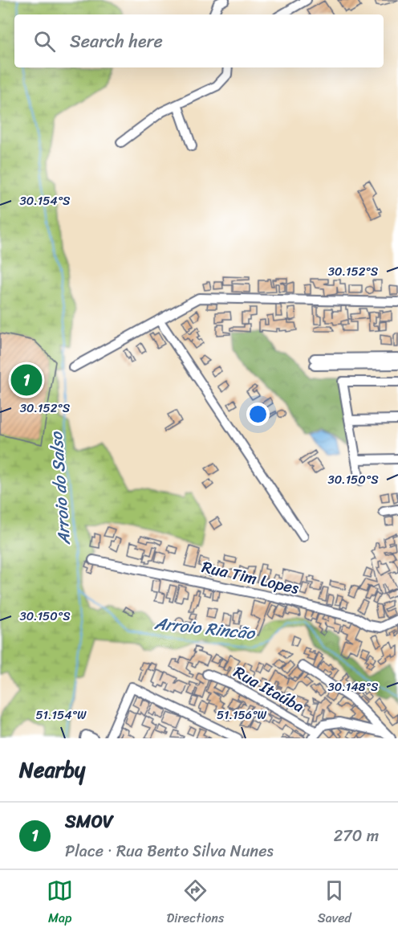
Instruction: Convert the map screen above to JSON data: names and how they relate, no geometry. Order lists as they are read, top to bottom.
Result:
{
  "streets": {
    "street": ["Rua Tim Lopes", "Rua Itaúba"]
  },
  "water": ["Arroio do Salso", "Arroio Rincão"],
  "page": {
    "search": "Search here",
    "pins": "1",
    "heading": "Nearby",
    "list": [
      {
        "mark": "1",
        "name": "SMOV",
        "note": "Place · Rua Bento Silva Nunes",
        "value": "270 m"
      }
    ],
    "nav": ["Map", "Directions", "Saved"]
  },
  "coordinates": [
    "30.154°S",
    "30.152°S",
    "30.150°S",
    "30.148°S",
    "51.154°W",
    "51.156°W"
  ]
}
